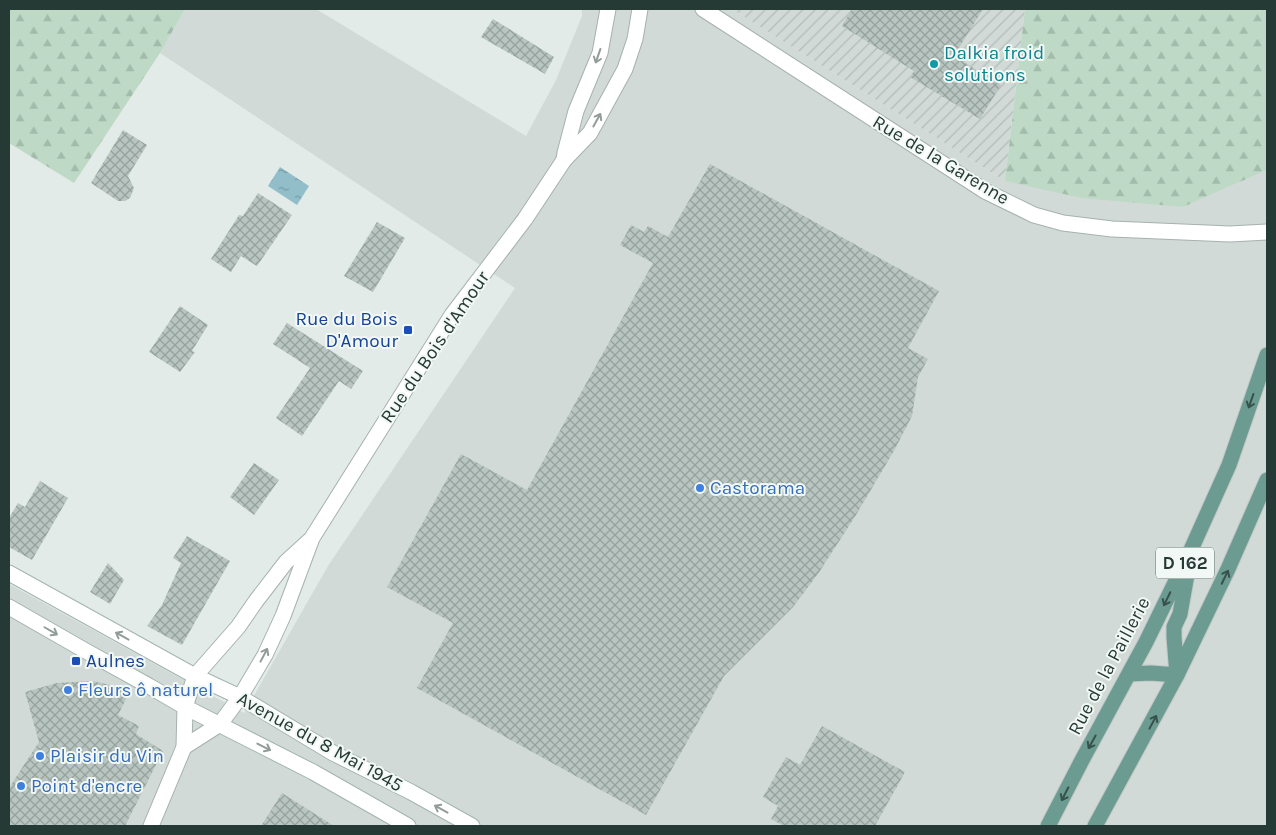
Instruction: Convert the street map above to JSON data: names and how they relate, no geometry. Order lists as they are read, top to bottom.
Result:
{
  "streets": {
    "main road": ["D 162", "Rue de la Paillerie"],
    "street": ["Rue de la Garenne", "Rue du Bois d'Amour", "Avenue du 8 Mai 1945"]
  },
  "crossings": [
    ["Rue du Bois d'Amour", "Avenue du 8 Mai 1945"]
  ],
  "places": {
    "other": [
      "Dalkia froid solutions",
      "Castorama",
      "Fleurs ô naturel",
      "Plaisir du Vin",
      "Point d'encre"
    ],
    "transit": ["Rue du Bois D'Amour", "Aulnes"]
  }
}
